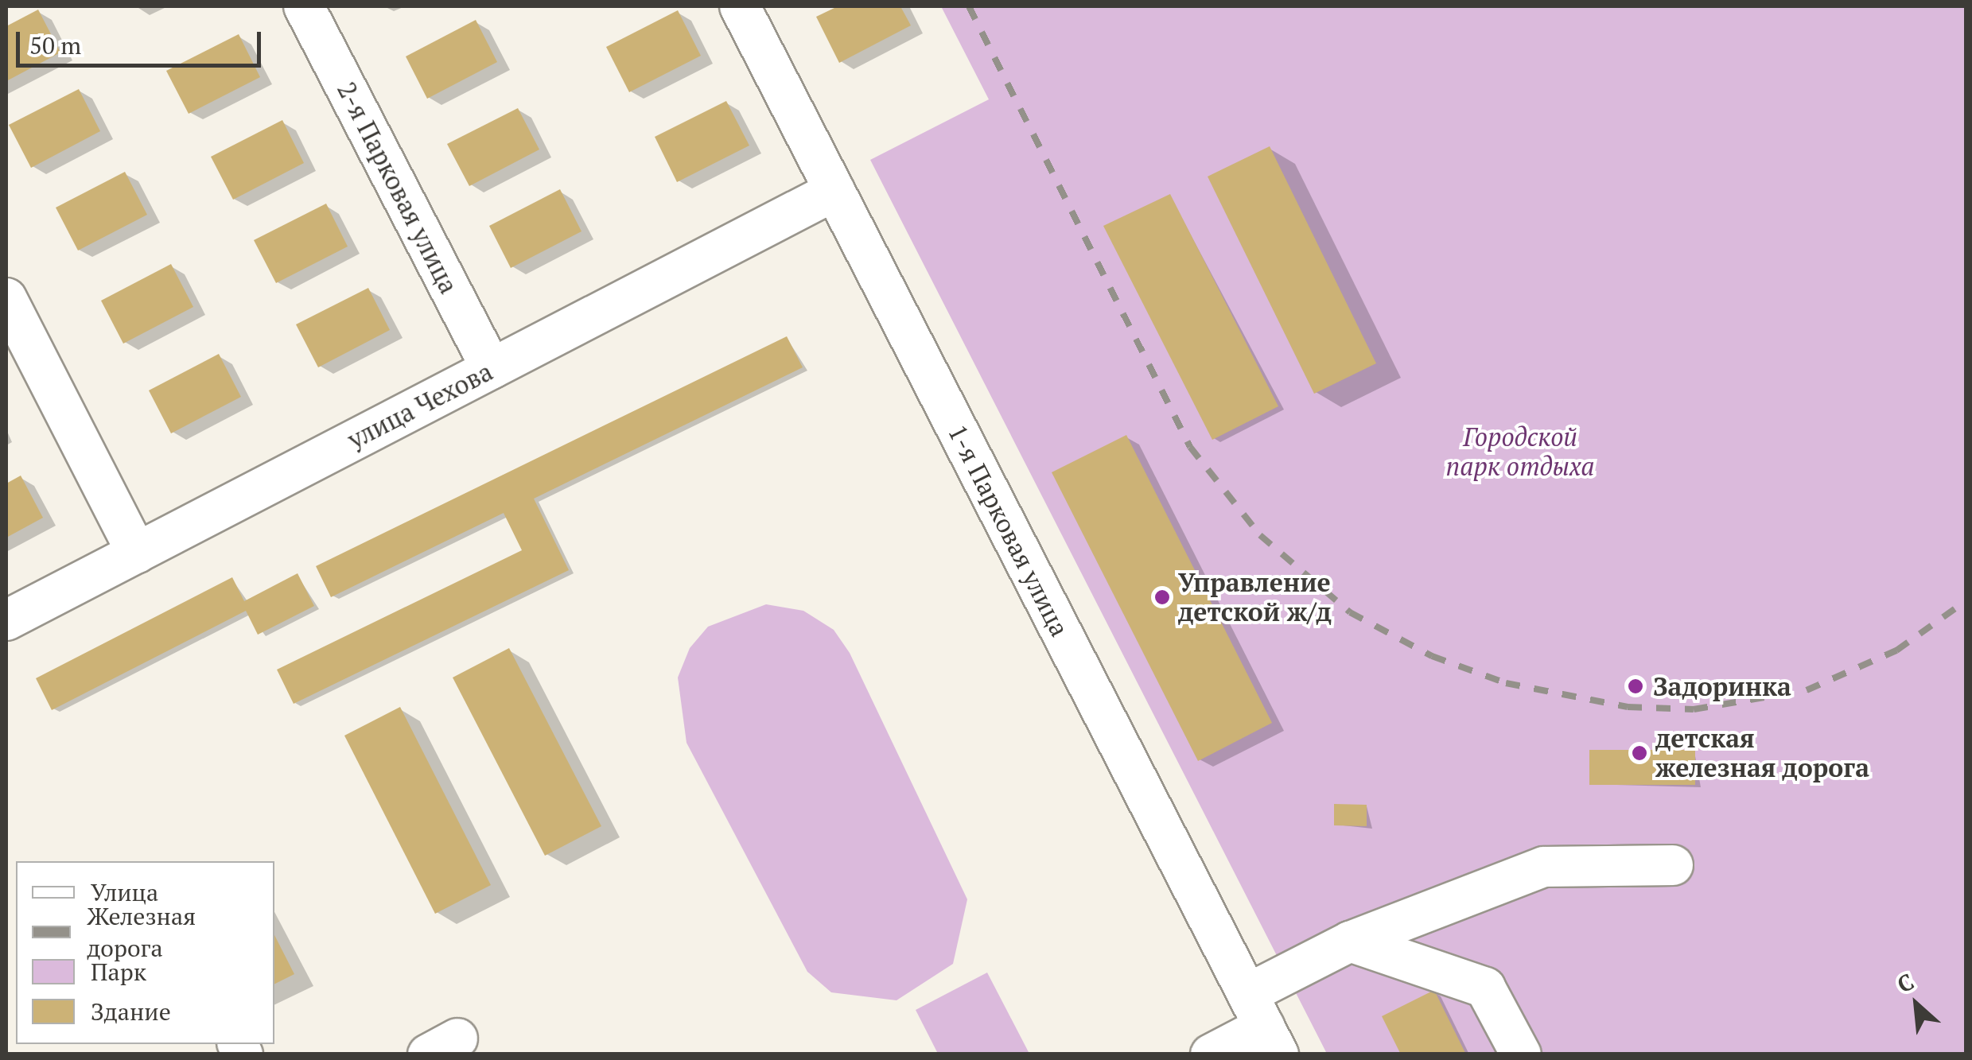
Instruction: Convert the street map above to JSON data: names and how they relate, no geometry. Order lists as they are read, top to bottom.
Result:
{
  "streets": {
    "street": ["2-я Парковая улица", "улица Чехова", "1-я Парковая улица"]
  },
  "crossings": [
    ["2-я Парковая улица", "улица Чехова"],
    ["улица Чехова", "1-я Парковая улица"]
  ],
  "parks": ["Городской парк отдыха"],
  "places": ["Управление детской ж/д", "Задоринка", "детская железная дорога"],
  "legend": [
    "Улица",
    "Железная дорога",
    "Парк",
    "Здание"
  ],
  "scale_bar": "50 m",
  "north": "top left"
}
